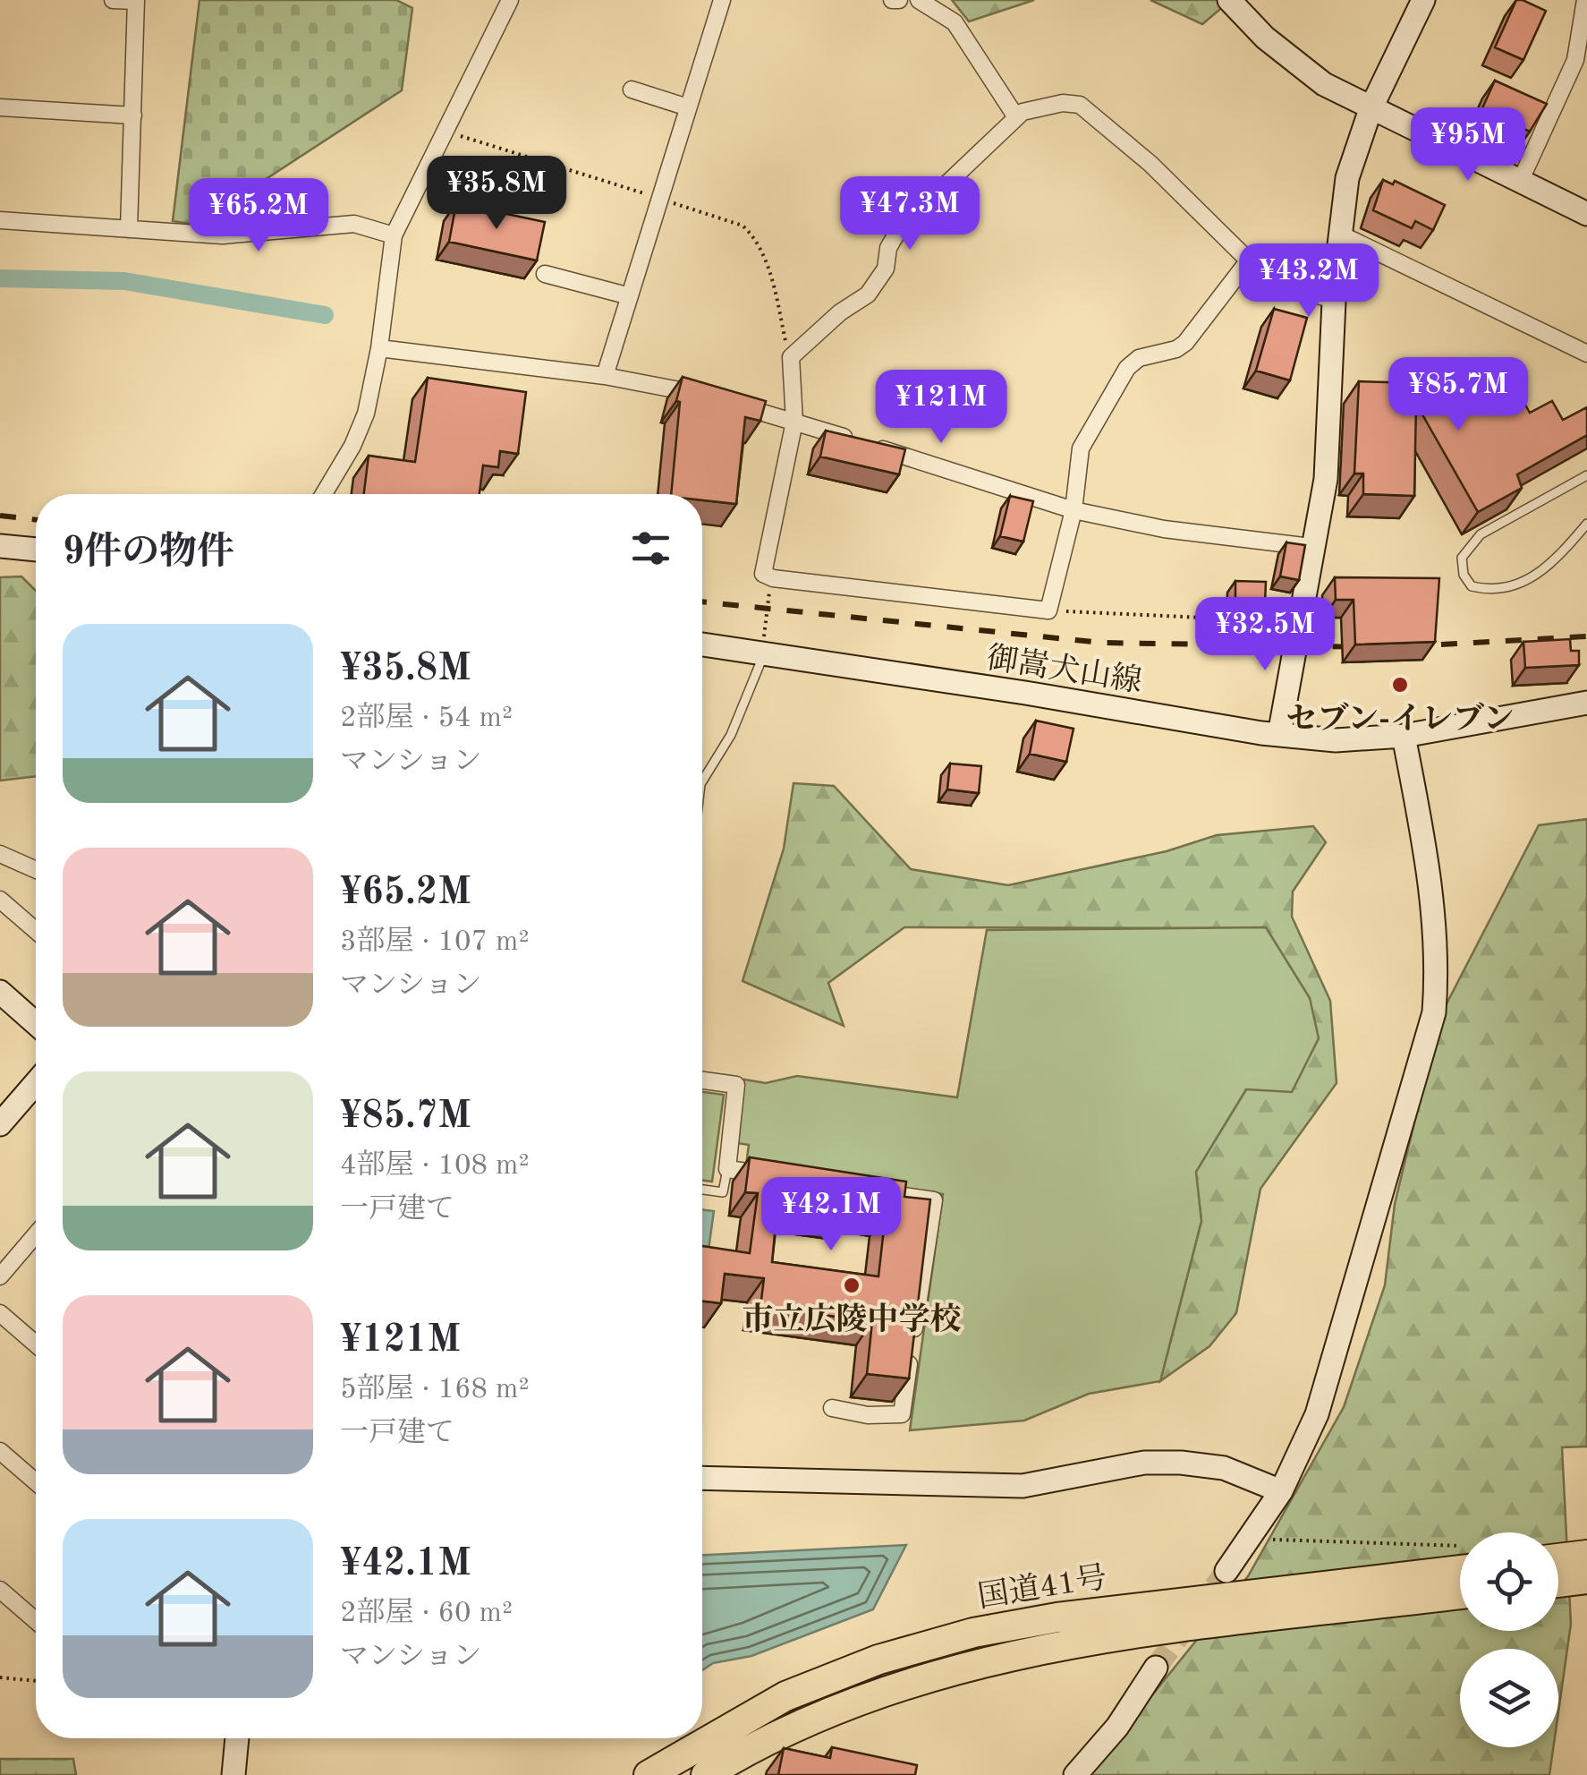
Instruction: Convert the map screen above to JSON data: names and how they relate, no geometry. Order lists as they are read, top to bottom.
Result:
{
  "streets": {
    "highway": ["国道41号"],
    "street": ["御嵩犬山線"]
  },
  "places": ["セブン-イレブン", "市立広陵中学校"],
  "page": {
    "price": [
      "¥95M",
      "¥35.8M",
      "¥47.3M",
      "¥65.2M",
      "¥43.2M",
      "¥85.7M",
      "¥121M",
      "¥32.5M",
      "¥42.1M"
    ],
    "heading": "9件の物件",
    "list": [
      {
        "name": "¥35.8M",
        "note": "2部屋 · 54 m² · マンション"
      },
      {
        "name": "¥65.2M",
        "note": "3部屋 · 107 m² · マンション"
      },
      {
        "name": "¥85.7M",
        "note": "4部屋 · 108 m² · 一戸建て"
      },
      {
        "name": "¥121M",
        "note": "5部屋 · 168 m² · 一戸建て"
      },
      {
        "name": "¥42.1M",
        "note": "2部屋 · 60 m² · マンション"
      }
    ]
  }
}
